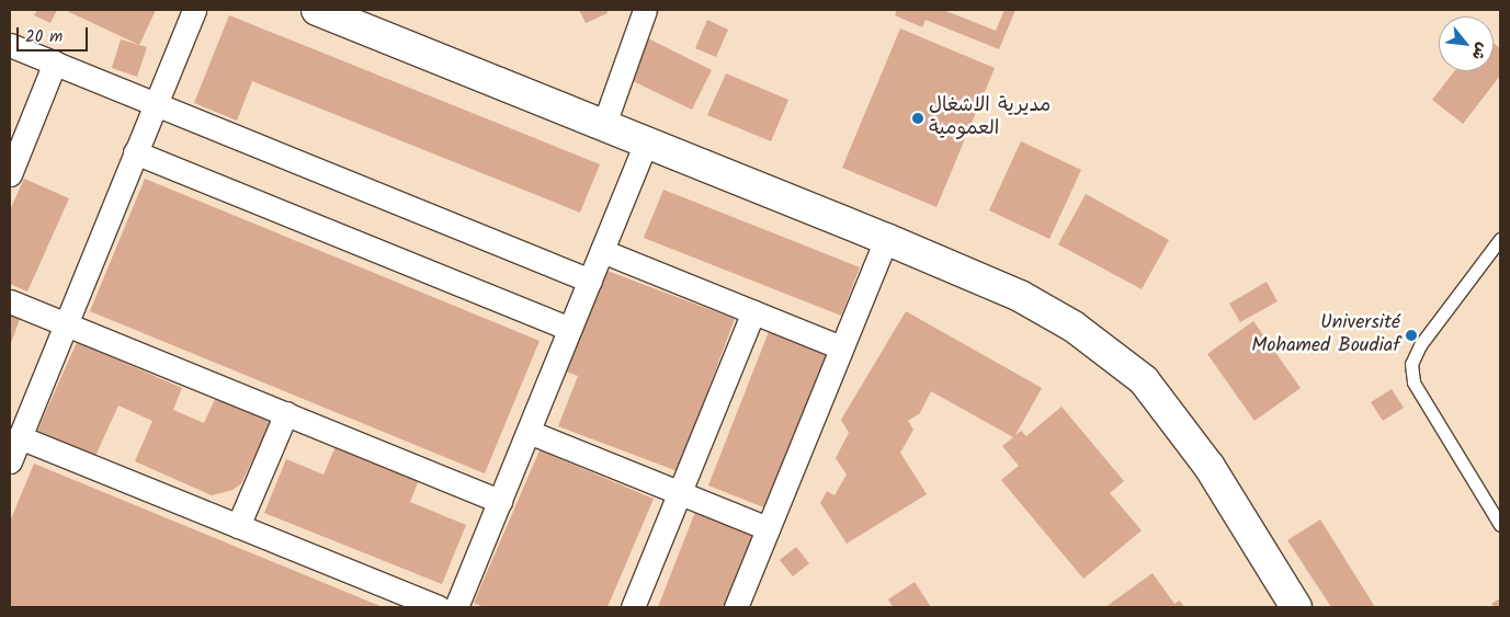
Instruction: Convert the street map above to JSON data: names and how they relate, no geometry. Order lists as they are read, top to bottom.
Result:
{
  "places": ["مديرية الاشغال العمومية", "Université Mohamed Boudiaf"],
  "scale_bar": "20 m",
  "north": "bottom right"
}
